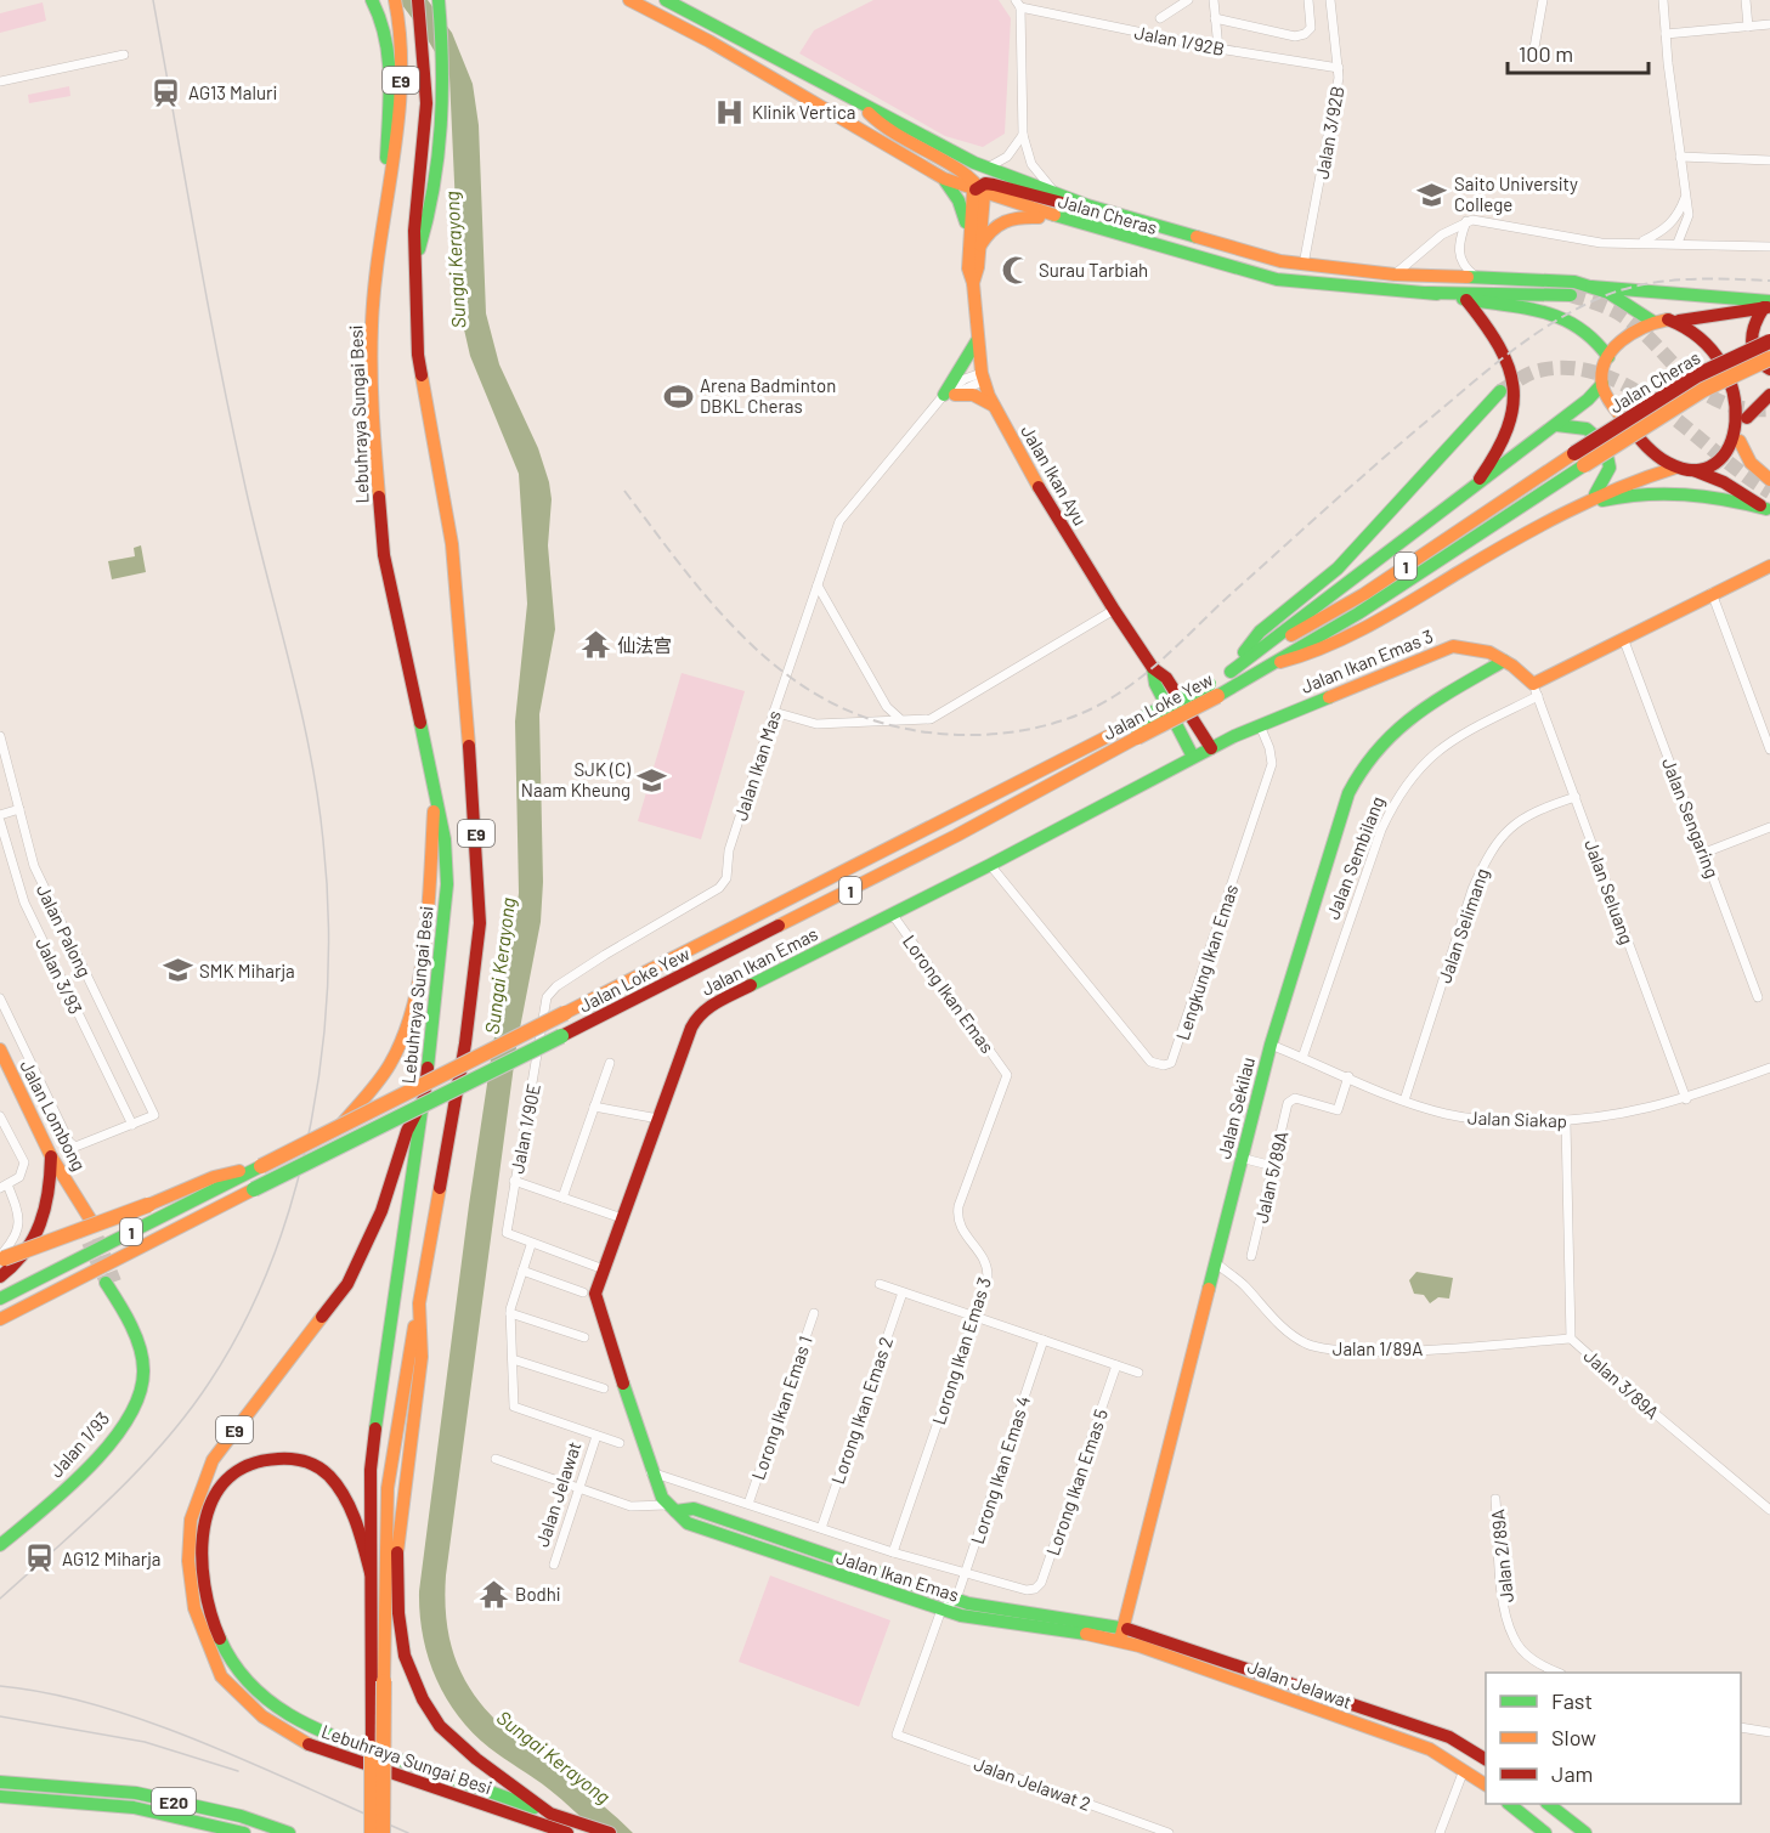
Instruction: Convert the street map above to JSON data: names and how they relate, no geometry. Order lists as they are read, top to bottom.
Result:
{
  "streets": {
    "main road": [
      "E9",
      "Jalan Cheras",
      "Lebuhraya Sungai Besi",
      "Jalan Ikan Ayu",
      "1",
      "Jalan Ikan Emas 3",
      "Jalan Loke Yew",
      "Jalan Sembilang",
      "Jalan Ikan Emas",
      "Jalan Sekilau",
      "Jalan Lombong",
      "Jalan 1/93",
      "Jalan Jelawat",
      "E20"
    ],
    "street": [
      "Jalan 1/92B",
      "Jalan 3/92B",
      "Jalan Ikan Mas",
      "Jalan Sengaring",
      "Jalan Seluang",
      "Jalan Selimang",
      "Jalan Palong",
      "Lengkung Ikan Emas",
      "Jalan 3/93",
      "Lorong Ikan Emas",
      "Jalan Siakap",
      "Jalan 1/90E",
      "Jalan 5/89A",
      "Jalan 1/89A",
      "Lorong Ikan Emas 3",
      "Jalan 3/89A",
      "Lorong Ikan Emas 1",
      "Lorong Ikan Emas 2",
      "Lorong Ikan Emas 4",
      "Lorong Ikan Emas 5",
      "Jalan 2/89A",
      "Jalan Jelawat 2"
    ]
  },
  "crossings": [
    ["Jalan 1/92B", "Jalan 3/92B"],
    ["Jalan 1/92B", "Jalan Cheras"],
    ["Jalan 3/92B", "Jalan Cheras"],
    ["Jalan Cheras", "Jalan Ikan Ayu"],
    ["Jalan Cheras", "Jalan Loke Yew"],
    ["Jalan Ikan Ayu", "Jalan Ikan Emas 3"],
    ["Jalan Ikan Ayu", "Jalan Ikan Mas"],
    ["Jalan Ikan Ayu", "Jalan Ikan Emas"],
    ["Jalan Ikan Emas 3", "Jalan Sembilang"],
    ["Jalan Ikan Emas 3", "Jalan Seluang"],
    ["Jalan Ikan Emas 3", "Jalan Ikan Emas"],
    ["Jalan Ikan Emas 3", "Lengkung Ikan Emas"],
    ["Jalan Ikan Emas 3", "Jalan Sekilau"],
    ["Jalan Ikan Mas", "Jalan 1/90E"],
    ["Jalan Sengaring", "Jalan Sembilang"],
    ["Jalan Sembilang", "Jalan Seluang"],
    ["Jalan Sembilang", "Jalan Siakap"],
    ["Jalan Seluang", "Jalan Selimang"],
    ["Jalan Seluang", "Jalan Siakap"],
    ["Jalan Selimang", "Jalan Siakap"],
    ["Jalan Palong", "Jalan 3/93"],
    ["Jalan Ikan Emas", "Lengkung Ikan Emas"],
    ["Jalan Ikan Emas", "Lorong Ikan Emas"],
    ["Jalan Ikan Emas", "Jalan Sekilau"],
    ["Jalan Ikan Emas", "Jalan 1/90E"],
    ["Jalan Ikan Emas", "Lorong Ikan Emas 4"],
    ["Jalan Ikan Emas", "Jalan Jelawat"],
    ["Jalan Ikan Emas", "Jalan Jelawat 2"],
    ["Lorong Ikan Emas", "Lorong Ikan Emas 3"],
    ["Jalan Sekilau", "Jalan Siakap"],
    ["Jalan Sekilau", "Jalan 1/89A"],
    ["Jalan Sekilau", "Jalan Jelawat"],
    ["Jalan Siakap", "Jalan 5/89A"],
    ["Jalan Siakap", "Jalan 3/89A"],
    ["Jalan 1/89A", "Jalan 3/89A"],
    ["Lorong Ikan Emas 4", "Lorong Ikan Emas 5"]
  ],
  "water": ["Sungai Kerayong"],
  "places": {
    "station": ["AG13 Maluri", "AG12 Miharja"],
    "hospital": ["Klinik Vertica"],
    "school or university": ["Saito University College", "SJK (C) Naam Kheung", "SMK Miharja"],
    "mosque": ["Surau Tarbiah"],
    "sports": ["Arena Badminton DBKL Cheras"],
    "temple": ["仙法宫", "Bodhi"]
  },
  "legend": ["Fast", "Slow", "Jam"],
  "scale_bar": "100 m"
}
